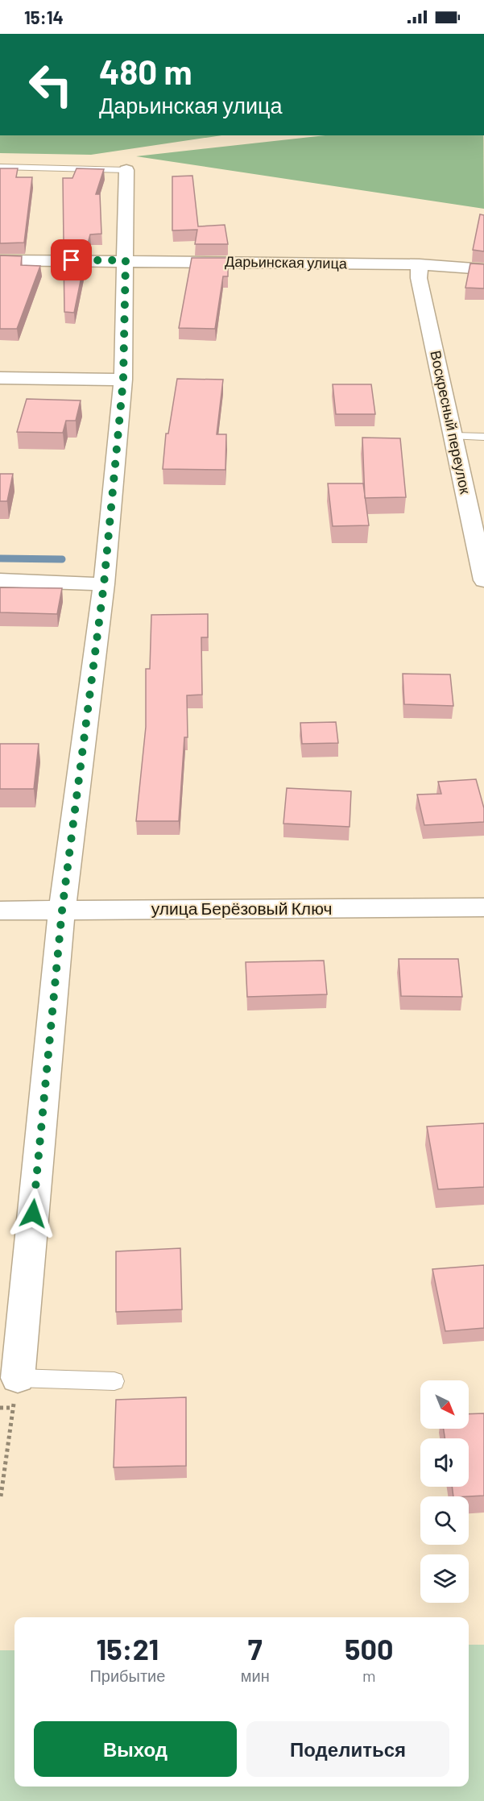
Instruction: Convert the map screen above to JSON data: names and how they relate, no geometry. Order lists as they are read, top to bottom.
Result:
{
  "streets": {
    "street": ["Дарьинская улица", "Воскресный переулок", "улица Берёзовый Ключ"]
  },
  "crossings": [
    ["Дарьинская улица", "Воскресный переулок"]
  ],
  "north": "bottom right",
  "page": {
    "status": "15:14",
    "turn": ["480 m", "Дарьинская улица"],
    "eta": [
      "15:21",
      "Прибытие",
      "7",
      "мин",
      "500",
      "m"
    ],
    "buttons": ["Выход", "Поделиться"]
  }
}
